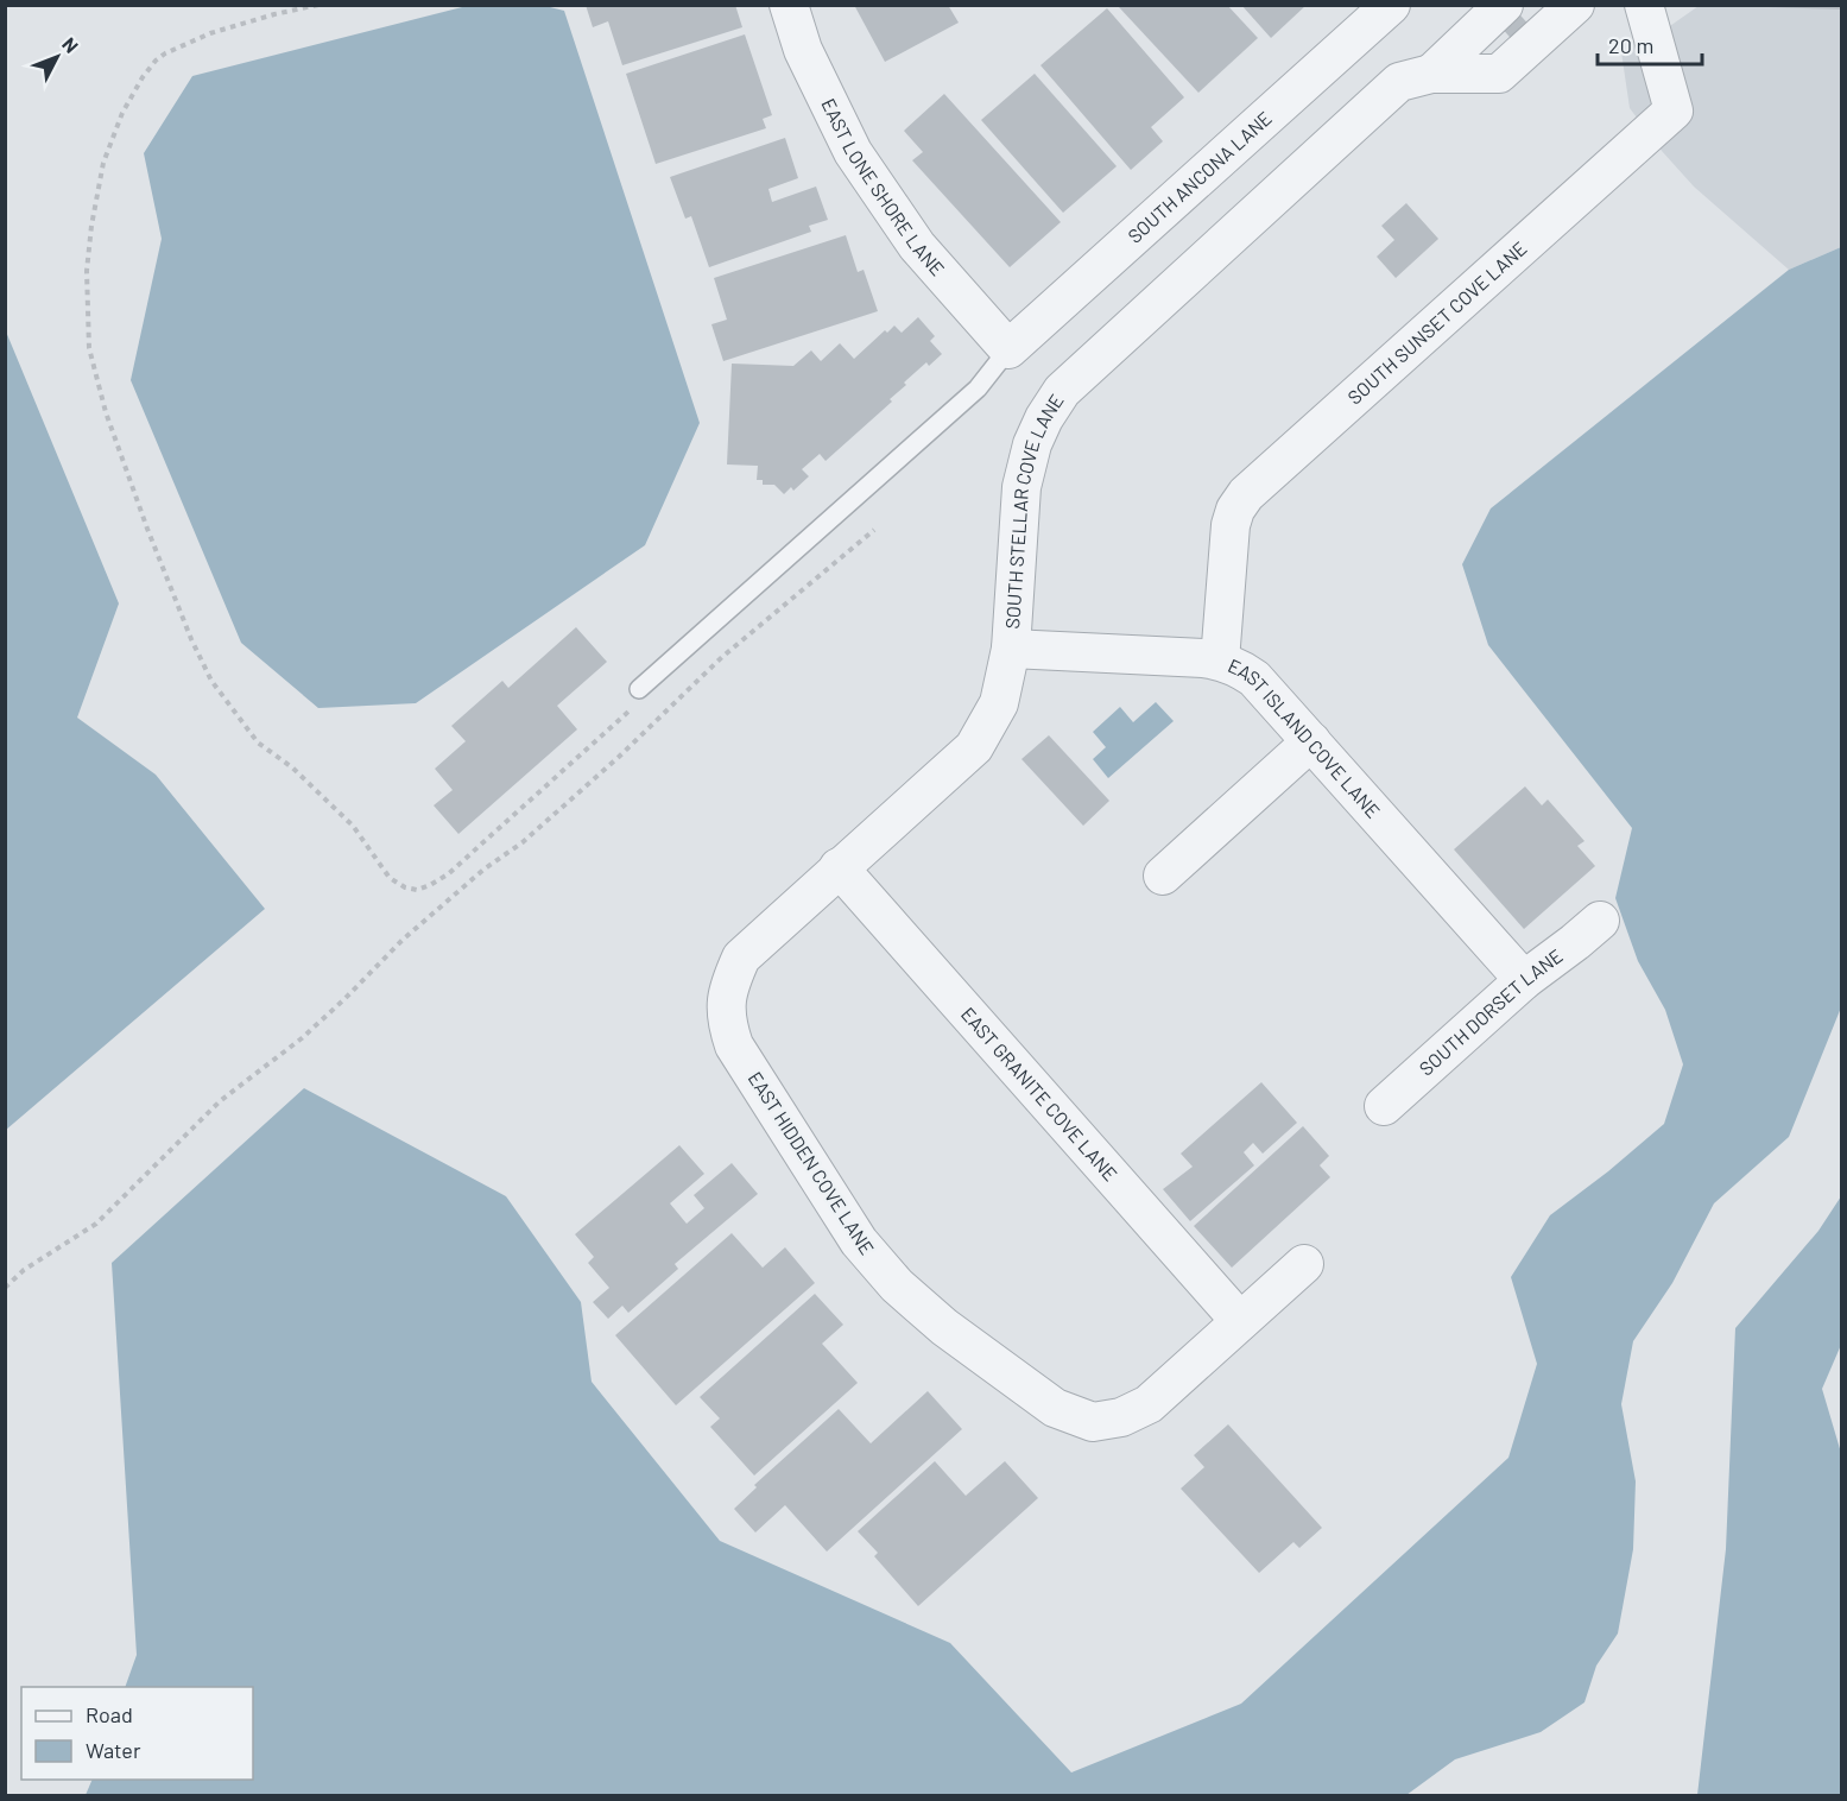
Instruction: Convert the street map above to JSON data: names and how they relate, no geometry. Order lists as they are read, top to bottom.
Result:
{
  "streets": {
    "street": [
      "SOUTH ANCONA LANE",
      "EAST LONE SHORE LANE",
      "SOUTH SUNSET COVE LANE",
      "SOUTH STELLAR COVE LANE",
      "EAST ISLAND COVE LANE",
      "SOUTH DORSET LANE",
      "EAST GRANITE COVE LANE",
      "EAST HIDDEN COVE LANE"
    ]
  },
  "crossings": [
    ["SOUTH ANCONA LANE", "EAST LONE SHORE LANE"],
    ["SOUTH SUNSET COVE LANE", "EAST ISLAND COVE LANE"],
    ["SOUTH STELLAR COVE LANE", "EAST ISLAND COVE LANE"],
    ["SOUTH STELLAR COVE LANE", "EAST GRANITE COVE LANE"],
    ["SOUTH STELLAR COVE LANE", "EAST HIDDEN COVE LANE"],
    ["EAST ISLAND COVE LANE", "SOUTH DORSET LANE"],
    ["EAST GRANITE COVE LANE", "EAST HIDDEN COVE LANE"]
  ],
  "legend": ["Road", "Water"],
  "scale_bar": "20 m",
  "north": "top right"
}
